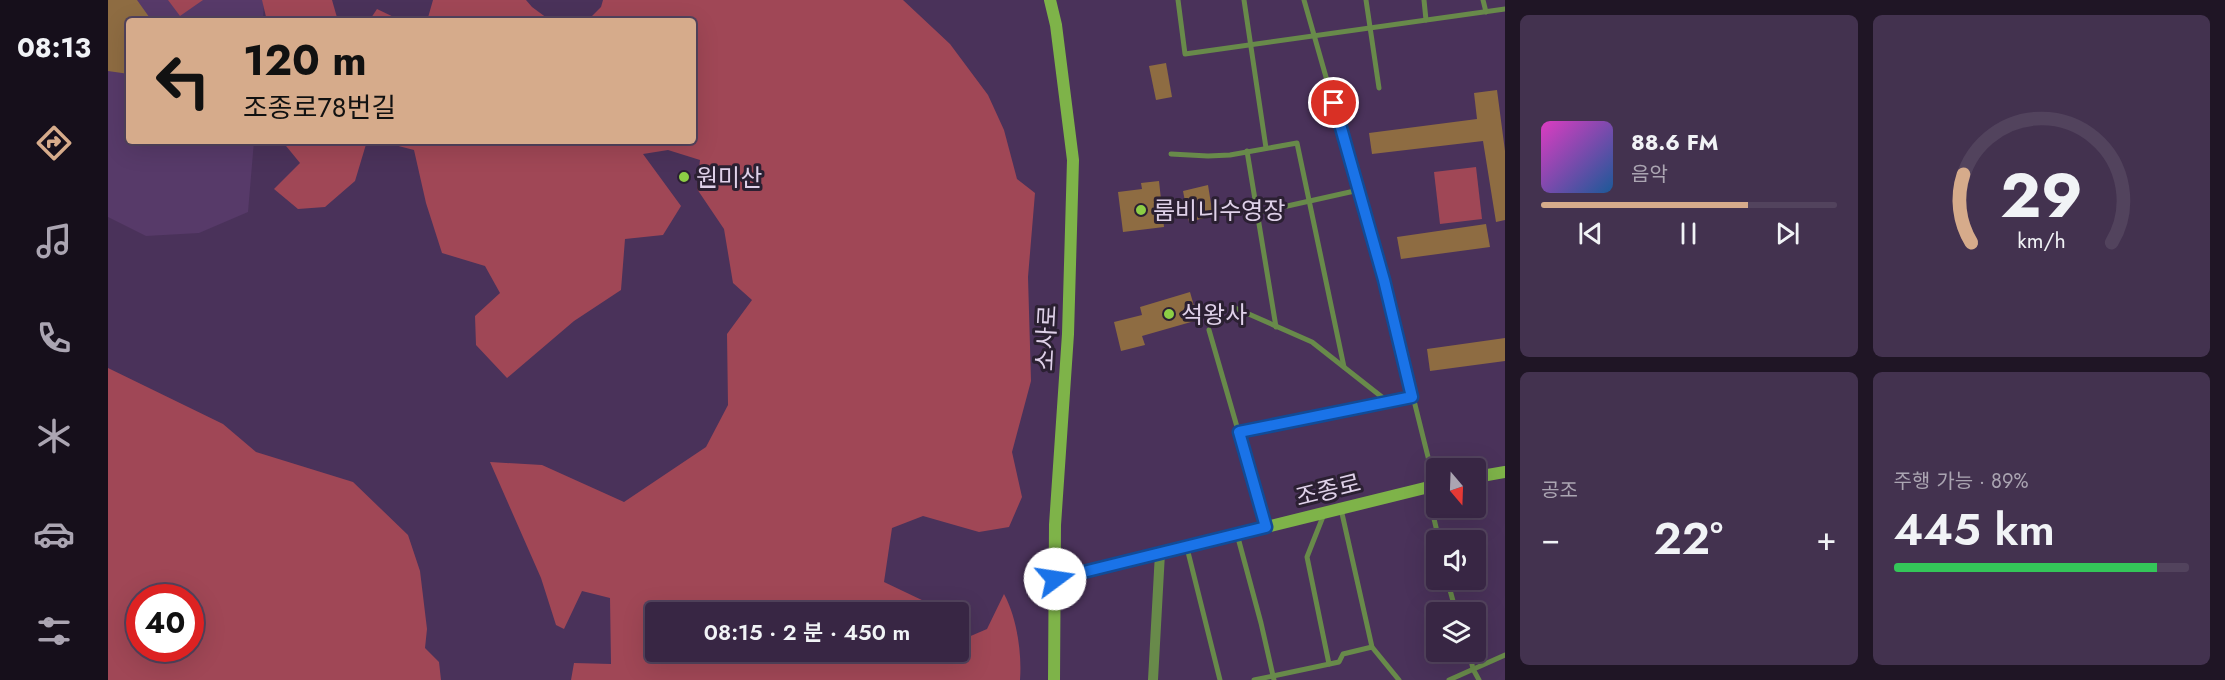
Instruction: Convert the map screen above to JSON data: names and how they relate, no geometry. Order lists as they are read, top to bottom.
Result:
{
  "streets": {
    "street": ["소사로", "조종로"]
  },
  "crossings": [
    ["소사로", "조종로"]
  ],
  "places": ["원미산", "룸비니수영장", "석왕사"],
  "north": "bottom",
  "page": {
    "tabs": "08:13",
    "turn": ["120 m", "조종로78번길"],
    "song": ["88.6 FM", "음악"],
    "tile": [
      "공조",
      ["주행 가능 · 89%", "445 km"]
    ],
    "heat": ["−", "22°", "+"],
    "limit": "40",
    "trip": "08:15 · 2 분 · 450 m",
    "gauge": ["29", "km/h"]
  }
}
